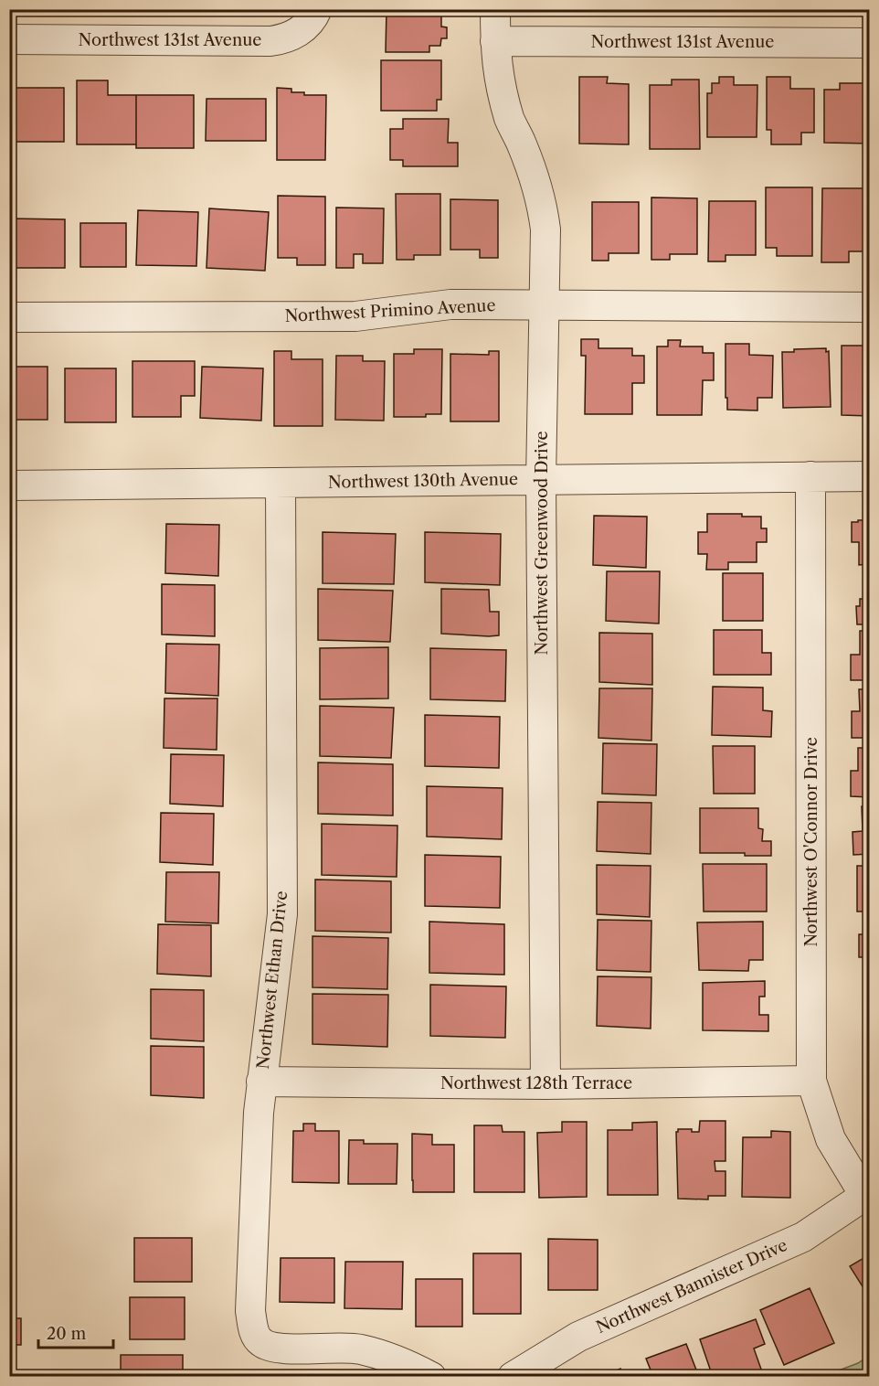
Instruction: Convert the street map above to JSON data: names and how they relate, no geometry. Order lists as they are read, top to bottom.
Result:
{
  "streets": {
    "street": [
      "Northwest 131st Avenue",
      "Northwest Primino Avenue",
      "Northwest 130th Avenue",
      "Northwest Greenwood Drive",
      "Northwest O'Connor Drive",
      "Northwest Ethan Drive",
      "Northwest 128th Terrace",
      "Northwest Bannister Drive"
    ]
  },
  "crossings": [
    ["Northwest 131st Avenue", "Northwest Greenwood Drive"],
    ["Northwest Primino Avenue", "Northwest Greenwood Drive"],
    ["Northwest 130th Avenue", "Northwest Greenwood Drive"],
    ["Northwest 130th Avenue", "Northwest O'Connor Drive"],
    ["Northwest 130th Avenue", "Northwest Ethan Drive"],
    ["Northwest Greenwood Drive", "Northwest 128th Terrace"],
    ["Northwest O'Connor Drive", "Northwest 128th Terrace"],
    ["Northwest O'Connor Drive", "Northwest Bannister Drive"],
    ["Northwest Ethan Drive", "Northwest 128th Terrace"]
  ],
  "scale_bar": "20 m"
}
